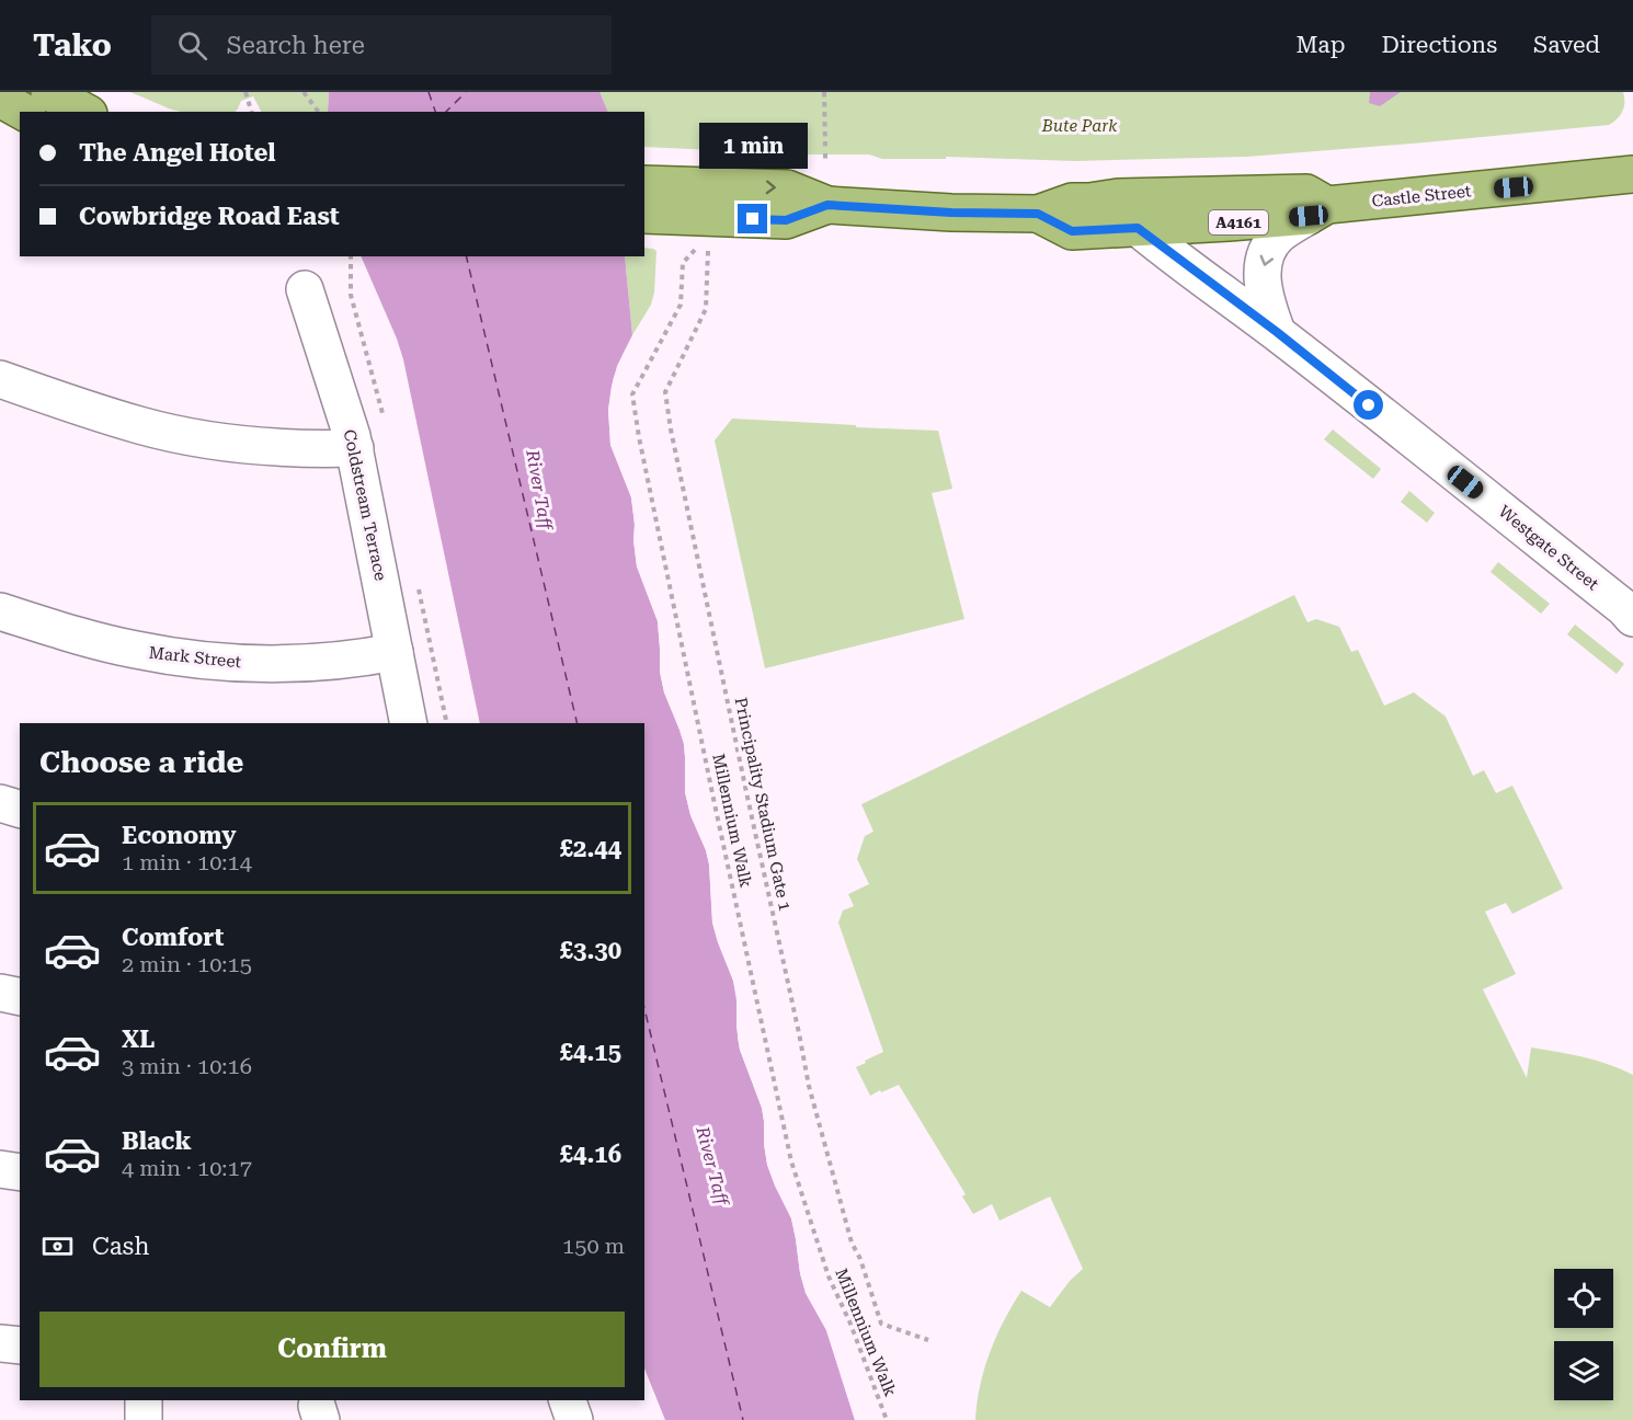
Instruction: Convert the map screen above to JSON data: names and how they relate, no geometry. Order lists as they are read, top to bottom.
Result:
{
  "streets": {
    "main road": ["Castle Street", "A4161"],
    "street": ["Coldstream Terrace", "Westgate Street", "Mark Street"],
    "path": ["Principality Stadium Gate 1", "Millennium Walk"]
  },
  "crossings": [
    ["Castle Street", "Westgate Street"],
    ["Coldstream Terrace", "Mark Street"],
    ["Principality Stadium Gate 1", "Millennium Walk"]
  ],
  "water": ["River Taff"],
  "parks": ["Bute Park"],
  "page": {
    "header": "Tako",
    "search": "Search here",
    "nav": ["Map", "Directions", "Saved"],
    "banner": ["The Angel Hotel", "Cowbridge Road East"],
    "bubble": "1 min",
    "heading": "Choose a ride",
    "list": [
      {
        "name": "Economy",
        "note": "1 min · 10:14",
        "value": "£2.44"
      },
      {
        "name": "Comfort",
        "note": "2 min · 10:15",
        "value": "£3.30"
      },
      {
        "name": "XL",
        "note": "3 min · 10:16",
        "value": "£4.15"
      },
      {
        "name": "Black",
        "note": "4 min · 10:17",
        "value": "£4.16"
      }
    ],
    "pay": ["Cash", "150 m"],
    "buttons": "Confirm"
  }
}
